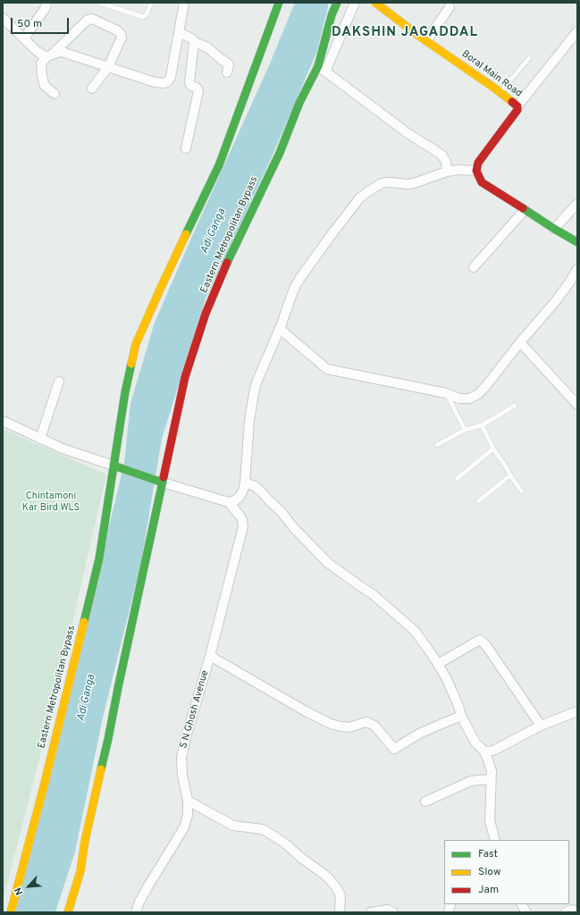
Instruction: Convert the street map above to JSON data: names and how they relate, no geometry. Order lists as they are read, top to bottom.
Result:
{
  "streets": {
    "main road": ["Boral Main Road", "Eastern Metropolitan Bypass"],
    "street": ["S N Ghosh Avenue"]
  },
  "districts": ["DAKSHIN JAGADDAL"],
  "water": ["Adi Ganga"],
  "parks": ["Chintamoni Kar Bird WLS"],
  "legend": ["Fast", "Slow", "Jam"],
  "scale_bar": "50 m",
  "north": "bottom left"
}
